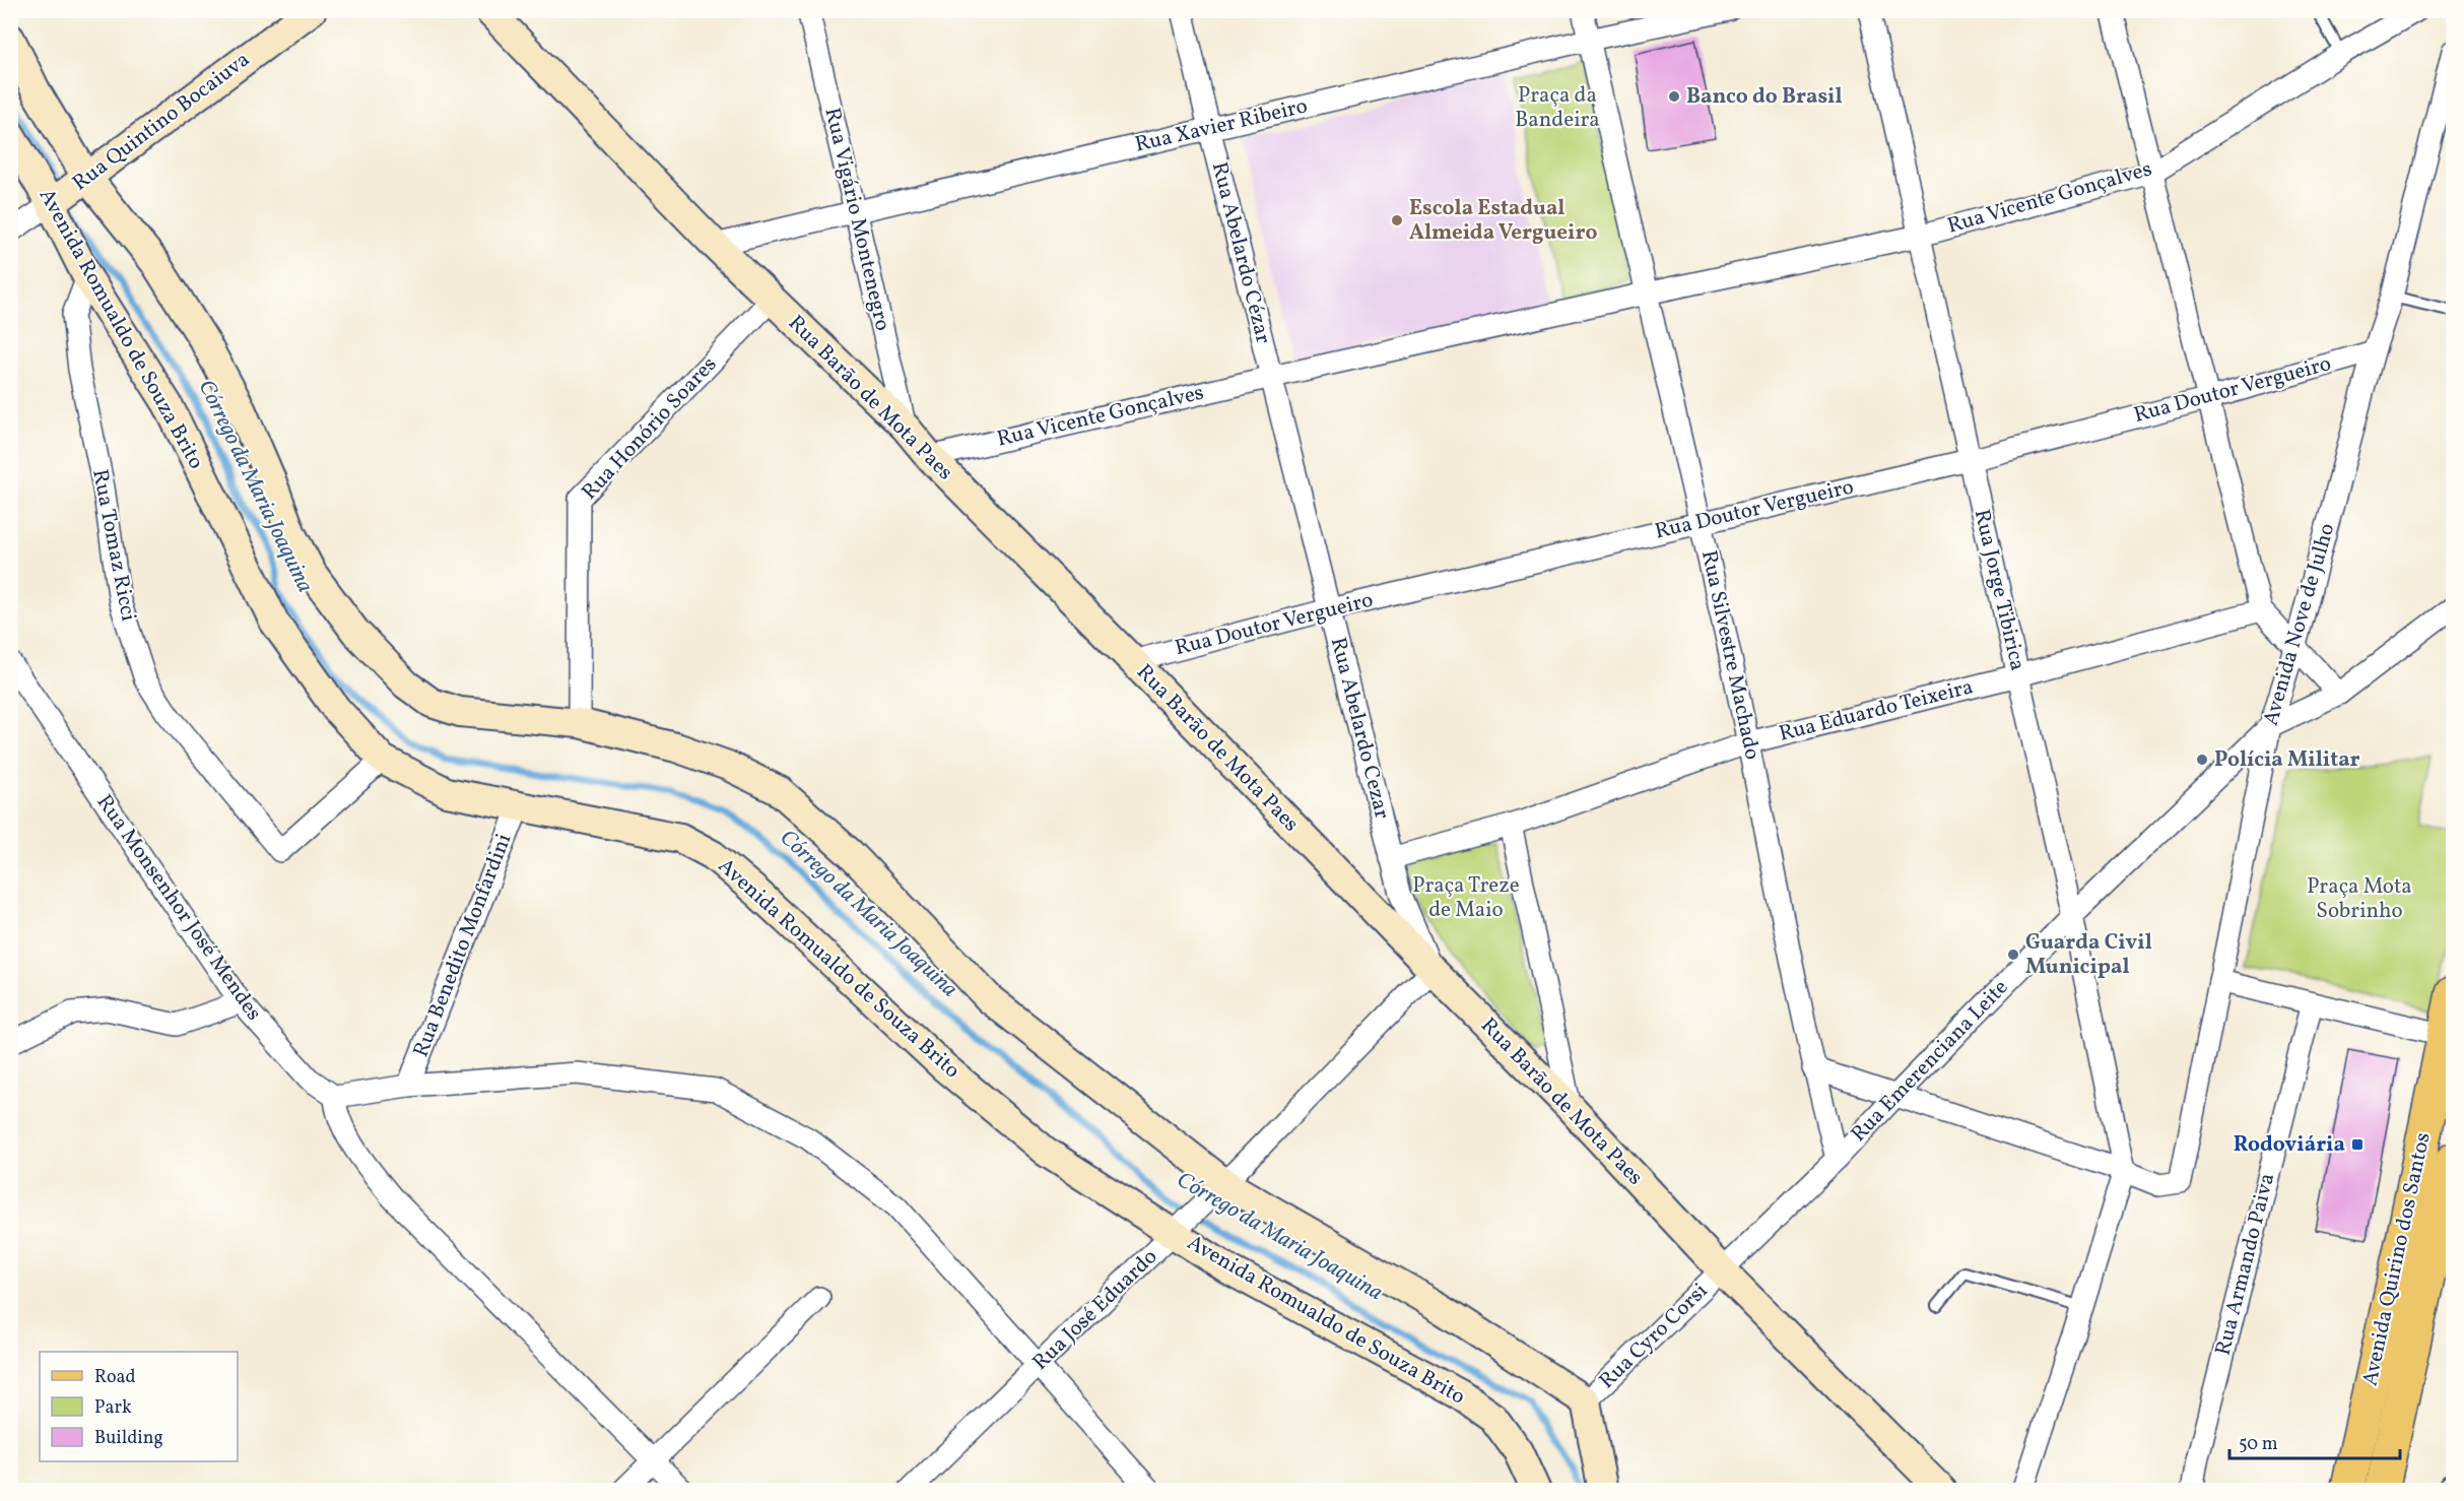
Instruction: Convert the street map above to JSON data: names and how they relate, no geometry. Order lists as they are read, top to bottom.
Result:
{
  "streets": {
    "main road": [
      "Rua Quintino Bocaiuva",
      "Avenida Romualdo de Souza Brito",
      "Rua Barão de Mota Paes",
      "Avenida Quirino dos Santos"
    ],
    "street": [
      "Rua Xavier Ribeiro",
      "Rua Vicente Gonçalves",
      "Rua Vigário Montenegro",
      "Rua Abelardo Cézar",
      "Rua Doutor Vergueiro",
      "Rua Honório Soares",
      "Rua Tomaz Ricci",
      "Rua Jorge Tibirica",
      "Avenida Nove de Julho",
      "Rua Silvestre Machado",
      "Rua Eduardo Teixeira",
      "Rua Abelardo Cezar",
      "Rua Monsenhor José Mendes",
      "Rua Benedito Monfardini",
      "Rua Emerenciana Leite",
      "Rua Armando Paiva",
      "Rua José Eduardo",
      "Rua Cyro Corsi"
    ]
  },
  "crossings": [
    ["Rua Quintino Bocaiuva", "Avenida Romualdo de Souza Brito"],
    ["Rua Xavier Ribeiro", "Rua Vigário Montenegro"],
    ["Rua Xavier Ribeiro", "Rua Abelardo Cézar"],
    ["Rua Xavier Ribeiro", "Rua Barão de Mota Paes"],
    ["Rua Xavier Ribeiro", "Rua Silvestre Machado"],
    ["Rua Vicente Gonçalves", "Rua Abelardo Cézar"],
    ["Rua Vicente Gonçalves", "Rua Barão de Mota Paes"],
    ["Rua Vicente Gonçalves", "Rua Jorge Tibirica"],
    ["Rua Vicente Gonçalves", "Rua Silvestre Machado"],
    ["Rua Vicente Gonçalves", "Rua Abelardo Cezar"],
    ["Rua Vigário Montenegro", "Rua Barão de Mota Paes"],
    ["Rua Abelardo Cézar", "Rua Abelardo Cezar"],
    ["Avenida Romualdo de Souza Brito", "Rua Honório Soares"],
    ["Avenida Romualdo de Souza Brito", "Rua Tomaz Ricci"],
    ["Avenida Romualdo de Souza Brito", "Rua Benedito Monfardini"],
    ["Avenida Romualdo de Souza Brito", "Rua José Eduardo"],
    ["Avenida Romualdo de Souza Brito", "Rua Cyro Corsi"],
    ["Rua Doutor Vergueiro", "Rua Barão de Mota Paes"],
    ["Rua Doutor Vergueiro", "Rua Jorge Tibirica"],
    ["Rua Doutor Vergueiro", "Avenida Nove de Julho"],
    ["Rua Doutor Vergueiro", "Rua Silvestre Machado"],
    ["Rua Doutor Vergueiro", "Rua Abelardo Cezar"],
    ["Rua Barão de Mota Paes", "Rua Honório Soares"],
    ["Rua Barão de Mota Paes", "Rua Abelardo Cezar"],
    ["Rua Barão de Mota Paes", "Rua Emerenciana Leite"],
    ["Rua Barão de Mota Paes", "Rua José Eduardo"],
    ["Rua Barão de Mota Paes", "Rua Cyro Corsi"],
    ["Rua Jorge Tibirica", "Avenida Nove de Julho"],
    ["Rua Jorge Tibirica", "Rua Eduardo Teixeira"],
    ["Rua Jorge Tibirica", "Rua Emerenciana Leite"],
    ["Avenida Nove de Julho", "Rua Emerenciana Leite"],
    ["Rua Silvestre Machado", "Rua Eduardo Teixeira"],
    ["Rua Silvestre Machado", "Rua Emerenciana Leite"],
    ["Rua Eduardo Teixeira", "Rua Abelardo Cezar"],
    ["Rua Abelardo Cezar", "Rua José Eduardo"],
    ["Rua Emerenciana Leite", "Rua Cyro Corsi"]
  ],
  "water": ["Córrego da Maria Joaquina"],
  "parks": ["Praça da Bandeira", "Praça Treze de Maio", "Praça Mota Sobrinho"],
  "places": {
    "other": [
      "Banco do Brasil",
      "Escola Estadual Almeida Vergueiro",
      "Polícia Militar",
      "Guarda Civil Municipal"
    ],
    "transit": ["Rodoviária"]
  },
  "legend": ["Road", "Park", "Building"],
  "scale_bar": "50 m"
}
